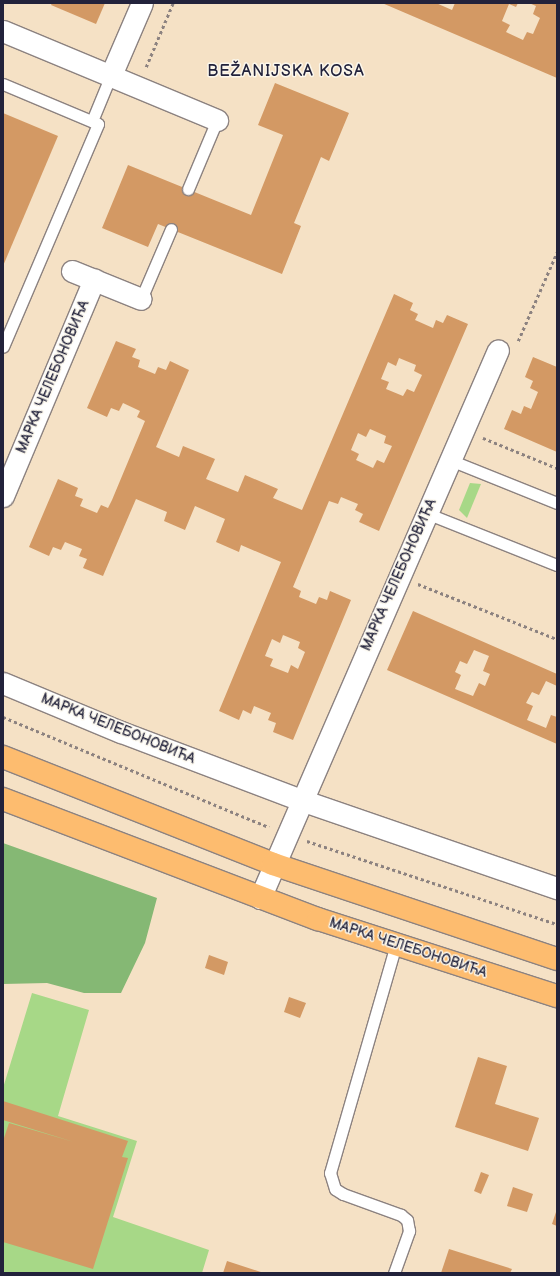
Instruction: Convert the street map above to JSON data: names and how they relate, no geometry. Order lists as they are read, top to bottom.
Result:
{
  "streets": {
    "main road": ["МАРКА ЧЕЛЕБОНОВИЋА"]
  },
  "districts": ["BEŽANIJSKA KOSA"]
}
